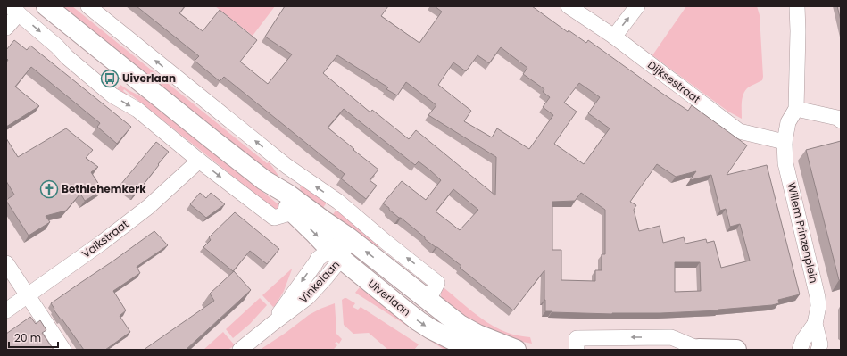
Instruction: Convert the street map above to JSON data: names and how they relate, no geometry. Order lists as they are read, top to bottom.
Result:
{
  "streets": {
    "main road": ["Uiverlaan"],
    "street": [
      "Dijksestraat",
      "Willem Prinzenplein",
      "Valkstraat",
      "Vinkelaan"
    ]
  },
  "crossings": [
    ["Dijksestraat", "Willem Prinzenplein"],
    ["Vinkelaan", "Uiverlaan"]
  ],
  "places": {
    "bus stop": ["Uiverlaan"],
    "church": ["Bethlehemkerk"]
  },
  "scale_bar": "20 m"
}
